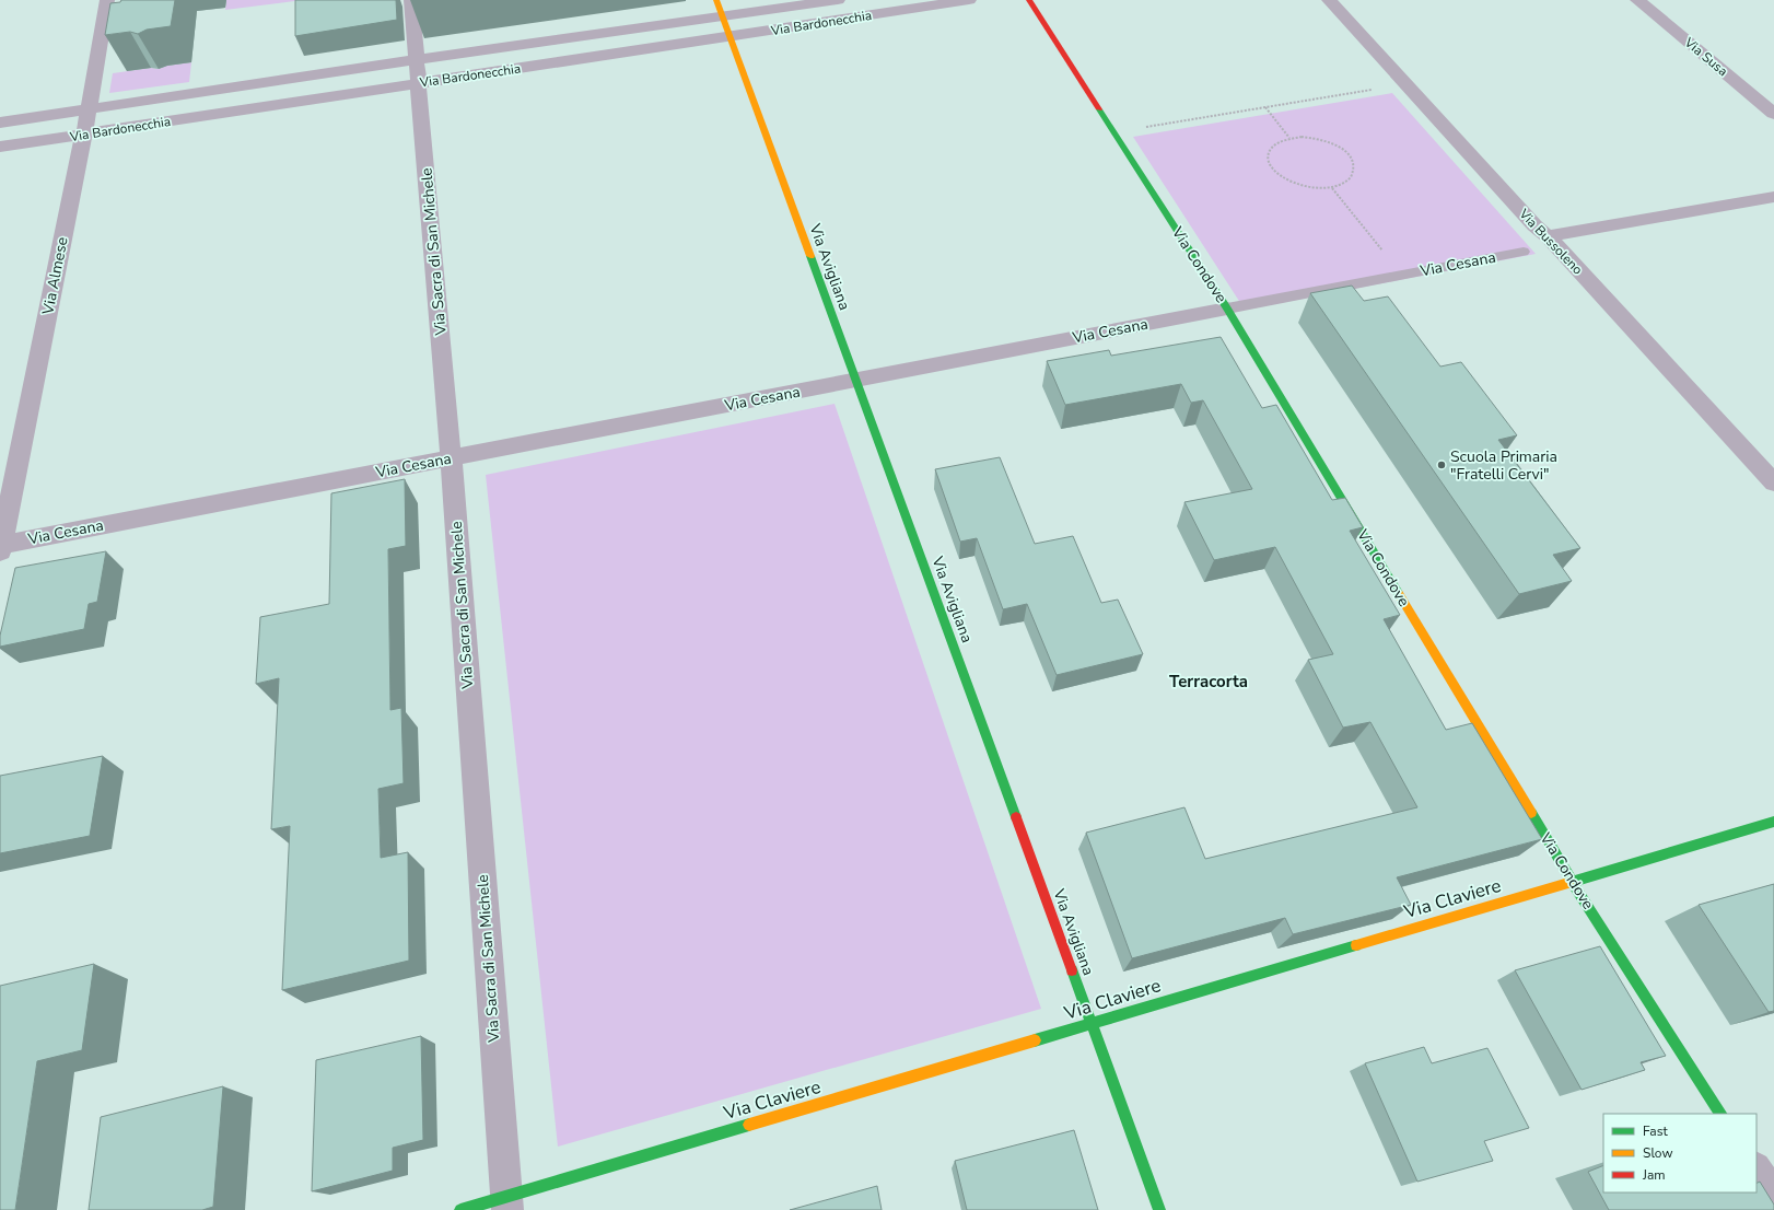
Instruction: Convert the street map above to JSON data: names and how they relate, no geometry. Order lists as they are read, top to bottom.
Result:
{
  "streets": {
    "street": [
      "Via Bardonecchia",
      "Via Susa",
      "Via Bussoleno",
      "Via Sacra di San Michele",
      "Via Cesana",
      "Via Condove",
      "Via Avigliana",
      "Via Almese",
      "Via Claviere"
    ]
  },
  "crossings": [
    ["Via Bardonecchia", "Via Sacra di San Michele"],
    ["Via Bardonecchia", "Via Avigliana"],
    ["Via Bardonecchia", "Via Almese"],
    ["Via Sacra di San Michele", "Via Cesana"],
    ["Via Sacra di San Michele", "Via Claviere"],
    ["Via Cesana", "Via Condove"],
    ["Via Cesana", "Via Avigliana"],
    ["Via Cesana", "Via Almese"],
    ["Via Condove", "Via Claviere"],
    ["Via Avigliana", "Via Claviere"]
  ],
  "districts": ["Terracorta"],
  "places": ["Scuola Primaria \"Fratelli Cervi\""],
  "legend": ["Fast", "Slow", "Jam"]
}
